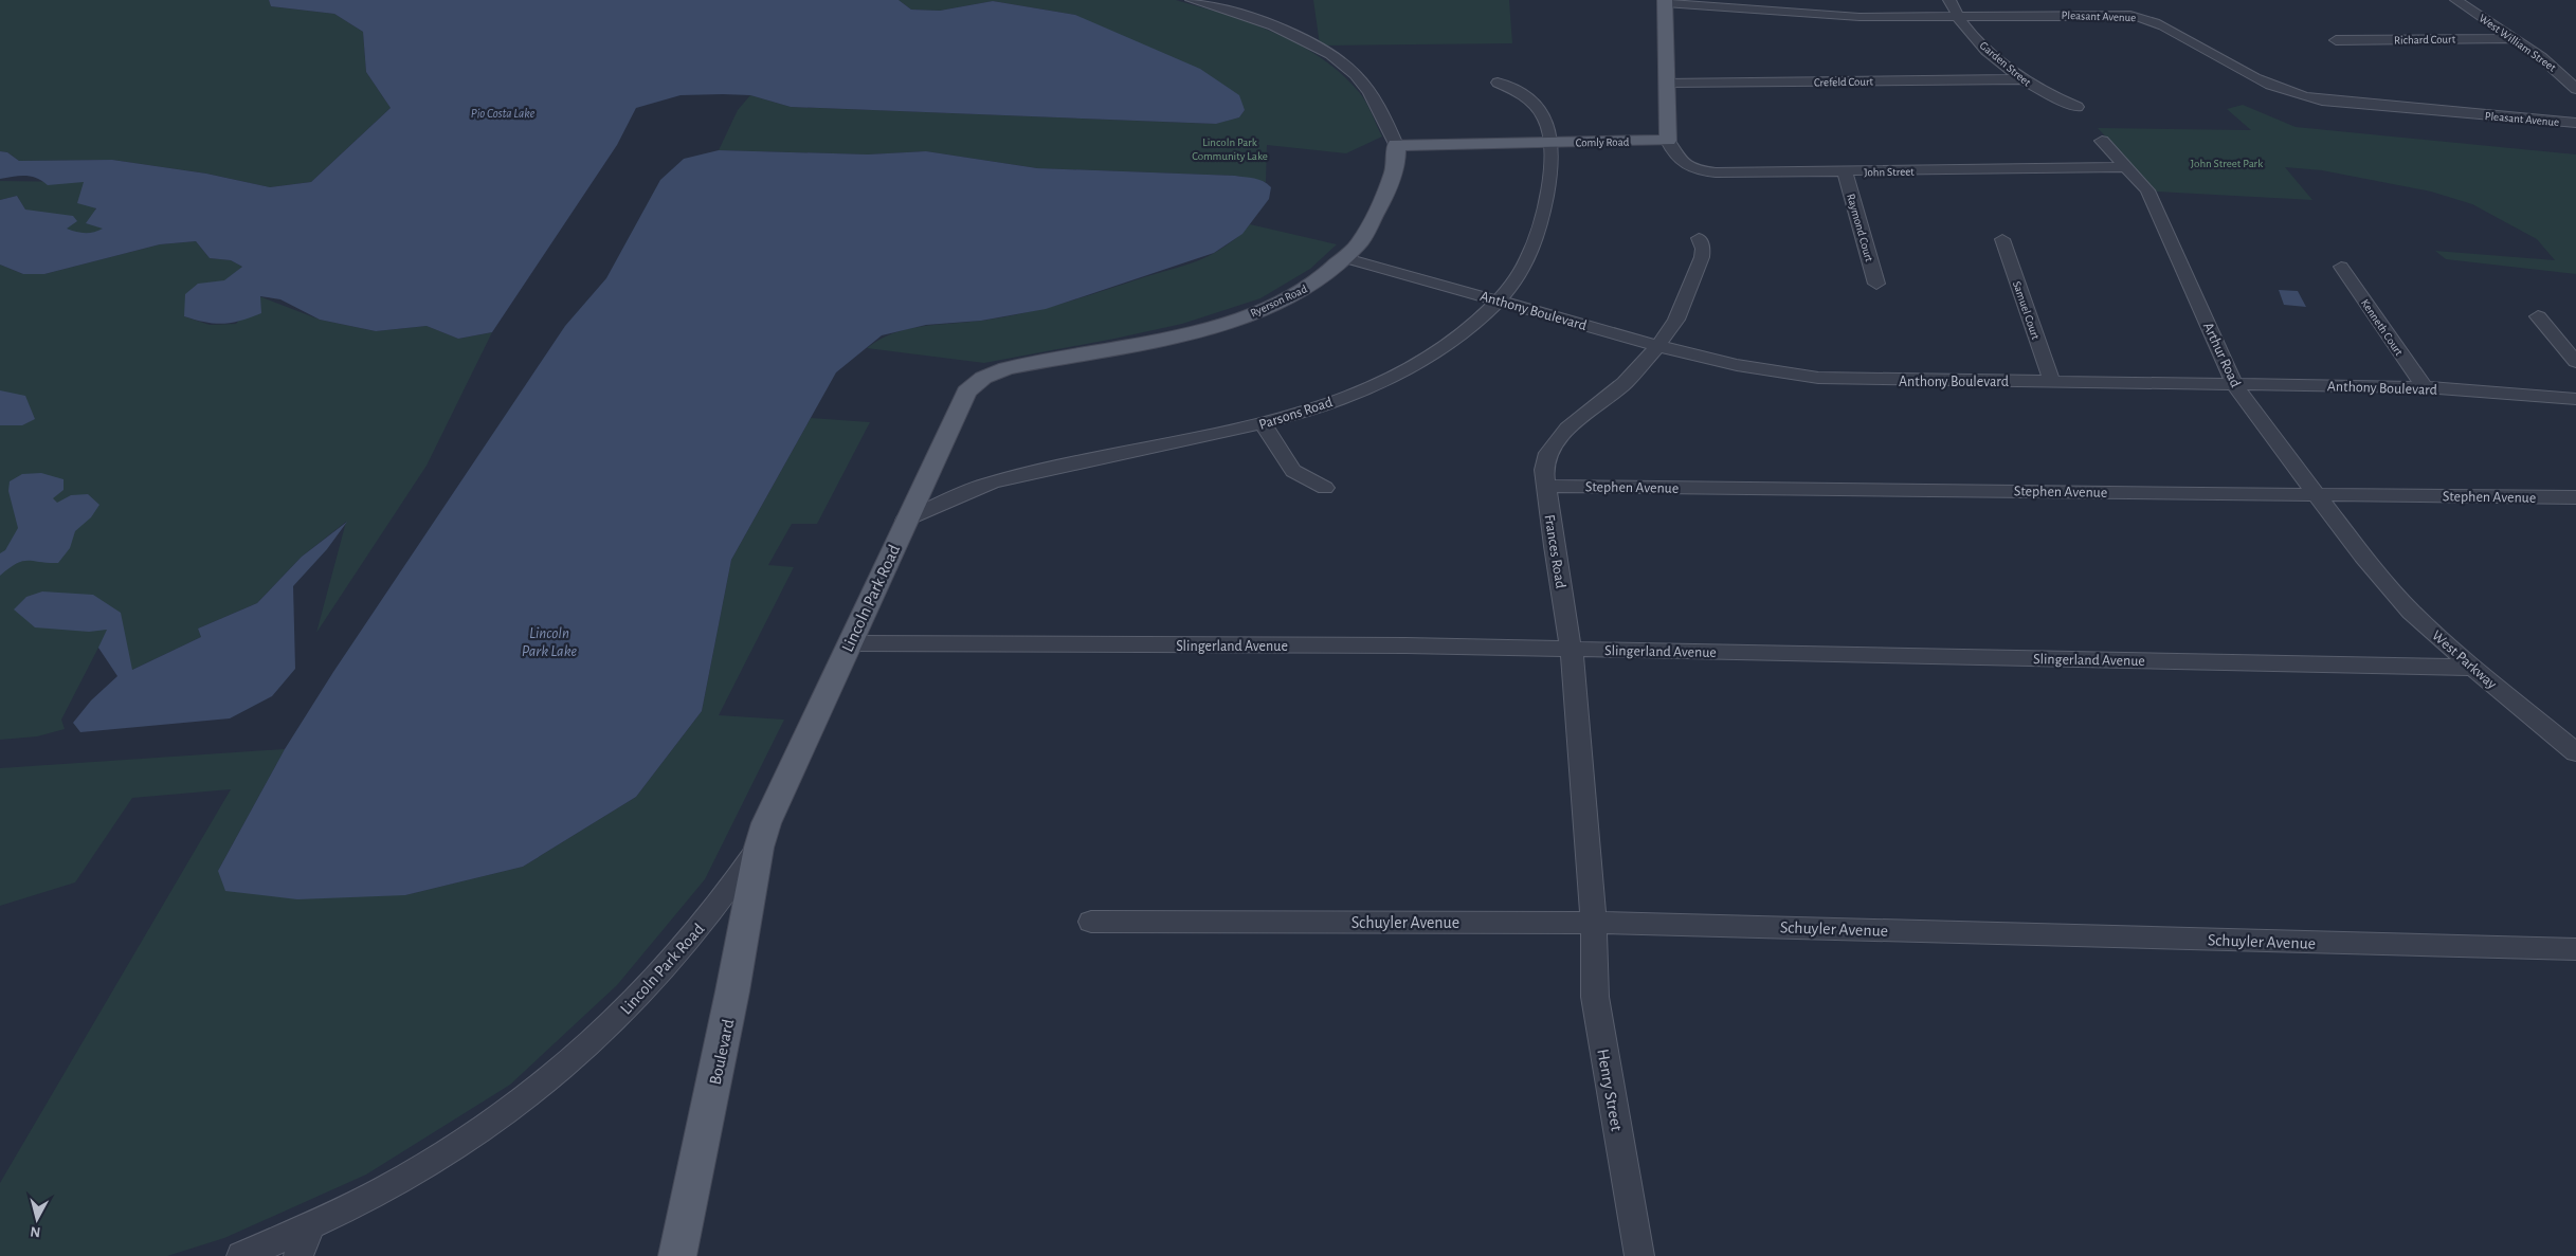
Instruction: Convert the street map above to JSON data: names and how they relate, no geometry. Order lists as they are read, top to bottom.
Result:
{
  "streets": {
    "main road": [
      "Comly Road",
      "Ryerson Road",
      "Lincoln Park Road",
      "Boulevard"
    ],
    "street": [
      "Pleasant Avenue",
      "Richard Court",
      "West William Street",
      "Garden Street",
      "Crefeld Court",
      "John Street",
      "Raymond Court",
      "Anthony Boulevard",
      "Samuel Court",
      "Kenneth Court",
      "Arthur Road",
      "Parsons Road",
      "Stephen Avenue",
      "Frances Road",
      "Slingerland Avenue",
      "West Parkway",
      "Schuyler Avenue",
      "Henry Street"
    ]
  },
  "crossings": [
    ["Pleasant Avenue", "Garden Street"],
    ["Richard Court", "West William Street"],
    ["Garden Street", "Crefeld Court"],
    ["Comly Road", "John Street"],
    ["Comly Road", "Ryerson Road"],
    ["Comly Road", "Parsons Road"],
    ["John Street", "Raymond Court"],
    ["John Street", "Arthur Road"],
    ["Ryerson Road", "Anthony Boulevard"],
    ["Ryerson Road", "Parsons Road"],
    ["Ryerson Road", "Lincoln Park Road"],
    ["Anthony Boulevard", "Samuel Court"],
    ["Anthony Boulevard", "Kenneth Court"],
    ["Anthony Boulevard", "Arthur Road"],
    ["Anthony Boulevard", "Parsons Road"],
    ["Anthony Boulevard", "Frances Road"],
    ["Arthur Road", "Stephen Avenue"],
    ["Arthur Road", "West Parkway"],
    ["Parsons Road", "Lincoln Park Road"],
    ["Stephen Avenue", "Frances Road"],
    ["Frances Road", "Slingerland Avenue"],
    ["Frances Road", "Schuyler Avenue"],
    ["Frances Road", "Henry Street"],
    ["Lincoln Park Road", "Slingerland Avenue"],
    ["Lincoln Park Road", "Boulevard"],
    ["Slingerland Avenue", "West Parkway"],
    ["Schuyler Avenue", "Henry Street"]
  ],
  "water": ["Pio Costa Lake", "Lincoln Park Lake"],
  "parks": ["Lincoln Park Community Lake", "John Street Park"],
  "north": "bottom"
}
